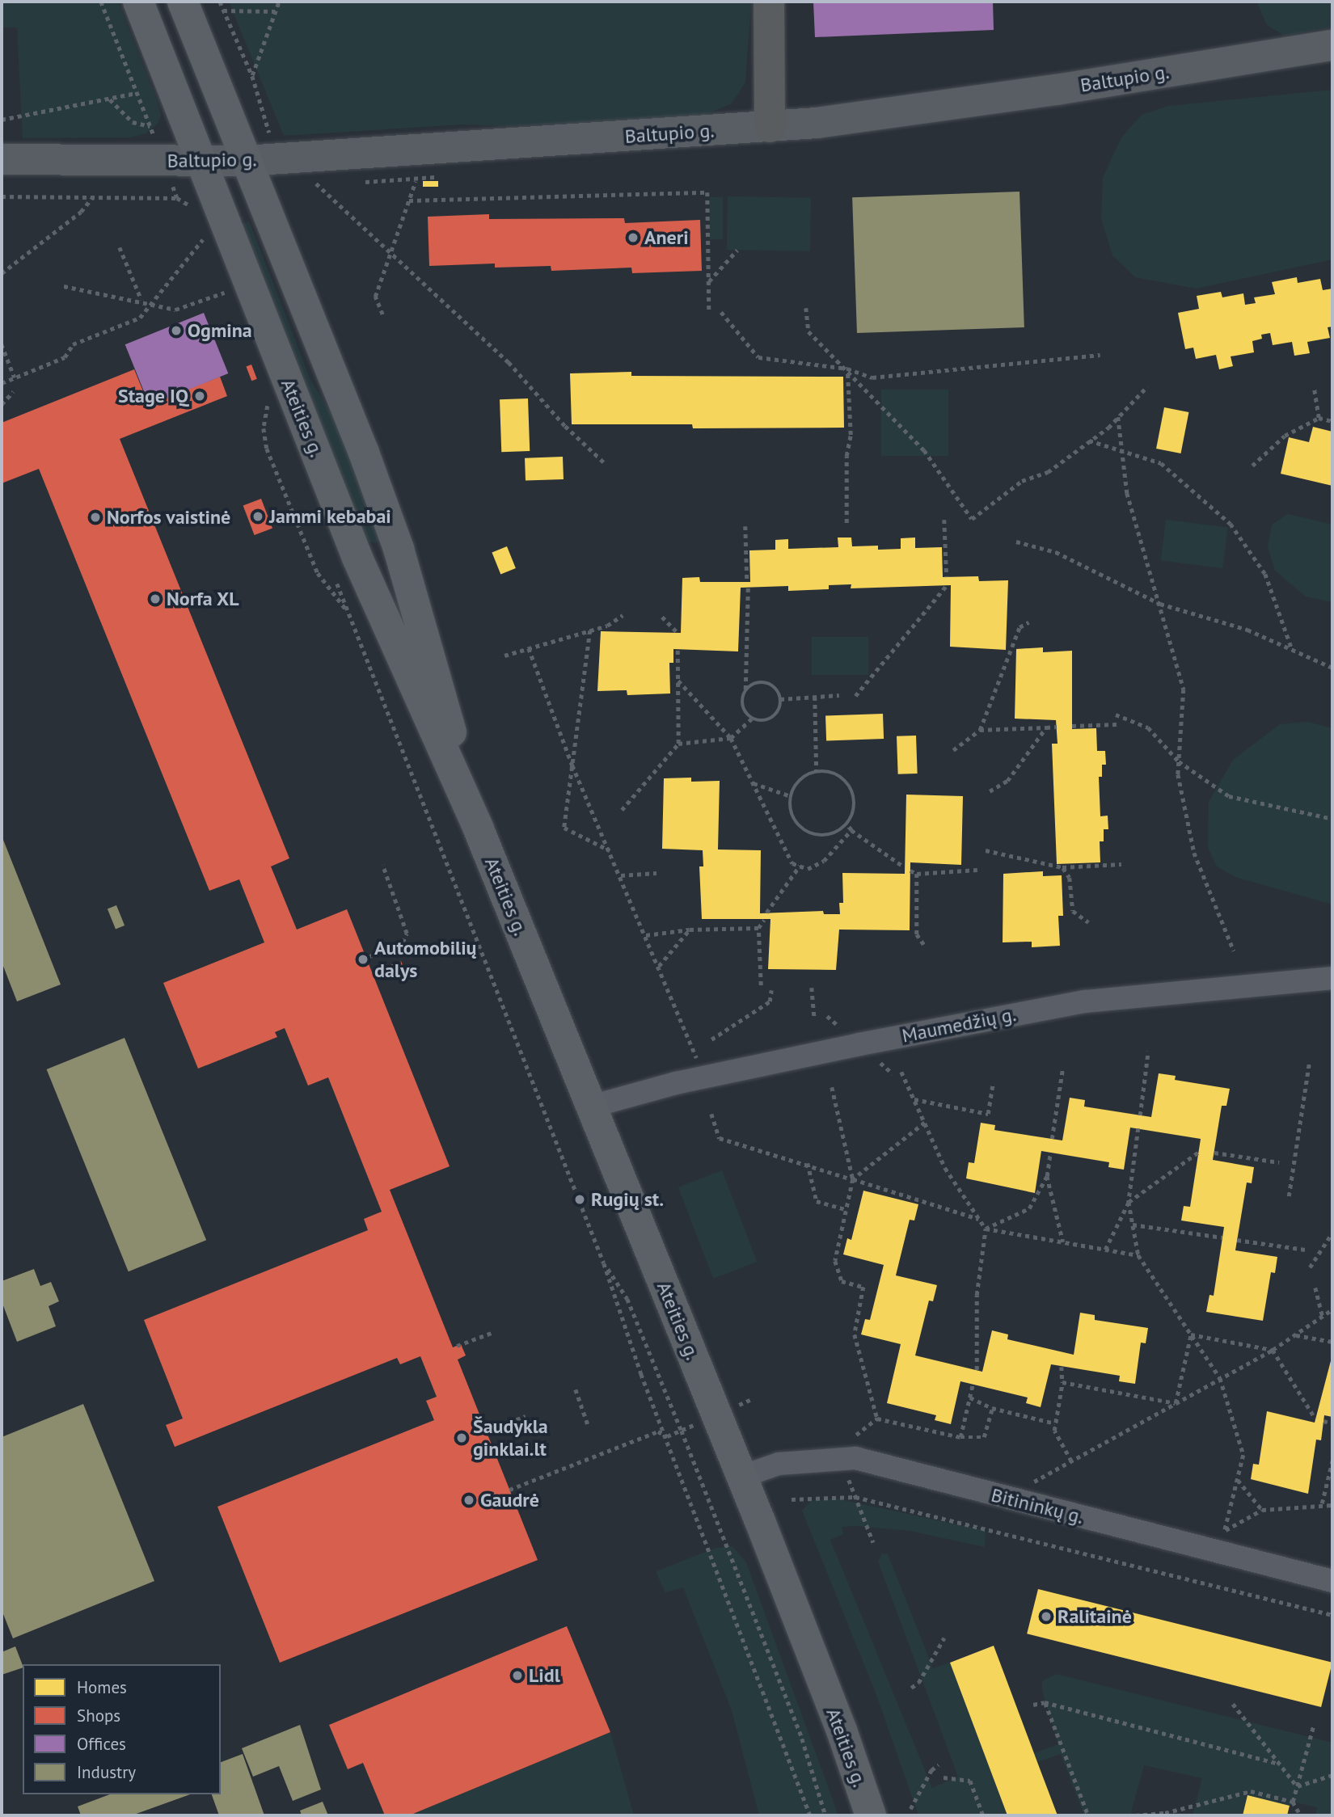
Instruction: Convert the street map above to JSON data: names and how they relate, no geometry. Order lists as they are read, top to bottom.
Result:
{
  "streets": {
    "main road": ["Ateities g."],
    "street": ["Baltupio g.", "Maumedžių g.", "Bitininkų g."]
  },
  "crossings": [
    ["Baltupio g.", "Ateities g."],
    ["Ateities g.", "Maumedžių g."],
    ["Ateities g.", "Bitininkų g."]
  ],
  "places": [
    "Aneri",
    "Ogmina",
    "Stage IQ",
    "Jammi kebabai",
    "Norfos vaistinė",
    "Norfa XL",
    "Automobilių dalys",
    "Rugių st.",
    "Šaudykla ginklai.lt",
    "Gaudrė",
    "Ralitainė",
    "Lidl"
  ],
  "legend": [
    "Homes",
    "Shops",
    "Offices",
    "Industry"
  ]
}
